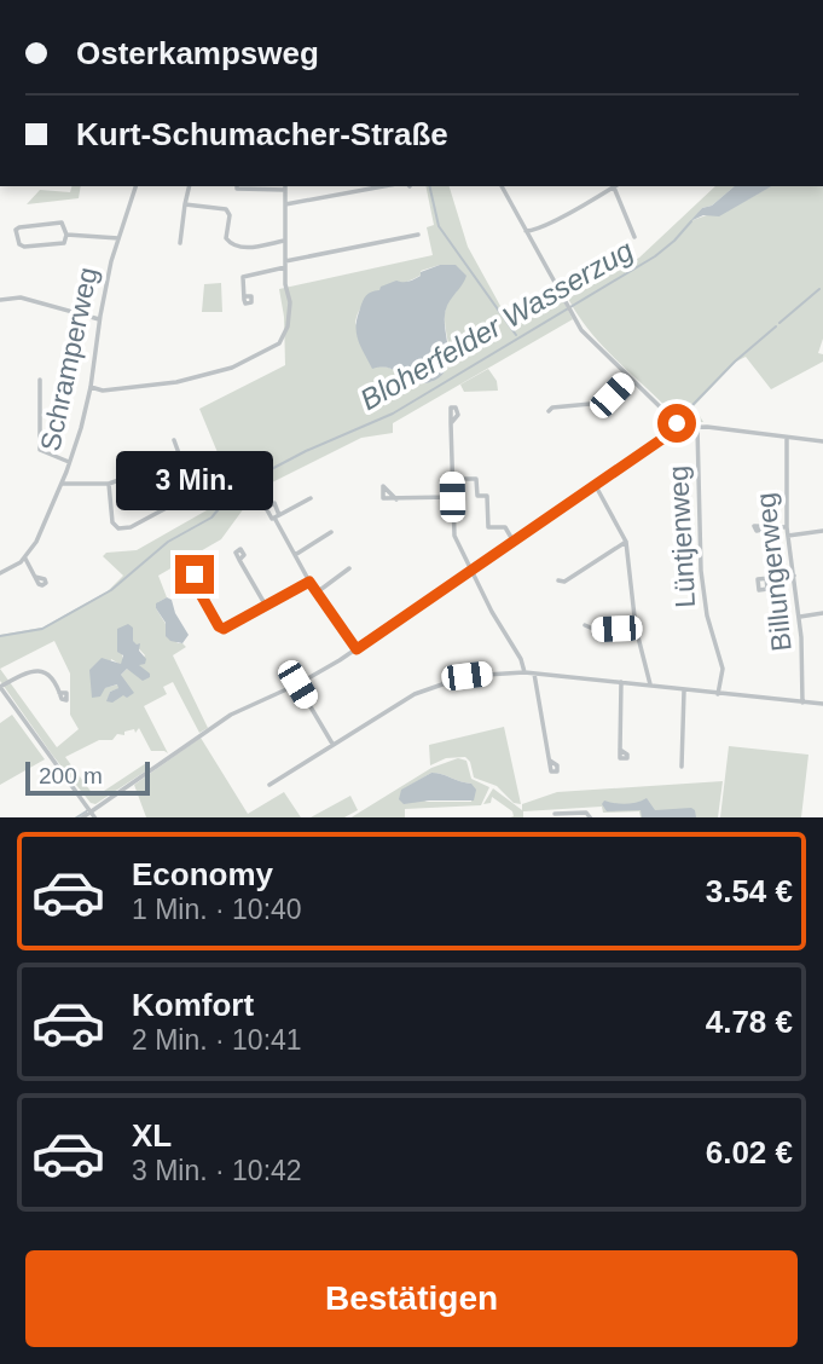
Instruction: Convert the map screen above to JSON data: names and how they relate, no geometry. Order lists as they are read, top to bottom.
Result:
{
  "streets": {
    "street": ["Schramperweg", "Lüntjenweg", "Billungerweg"]
  },
  "water": ["Bloherfelder Wasserzug"],
  "scale_bar": "200 m",
  "page": {
    "banner": ["Osterkampsweg", "Kurt-Schumacher-Straße"],
    "bubble": "3 Min.",
    "scale": "200 m",
    "list": [
      {
        "name": "Economy",
        "note": "1 Min. · 10:40",
        "value": "3.54 €"
      },
      {
        "name": "Komfort",
        "note": "2 Min. · 10:41",
        "value": "4.78 €"
      },
      {
        "name": "XL",
        "note": "3 Min. · 10:42",
        "value": "6.02 €"
      }
    ],
    "buttons": "Bestätigen"
  }
}
